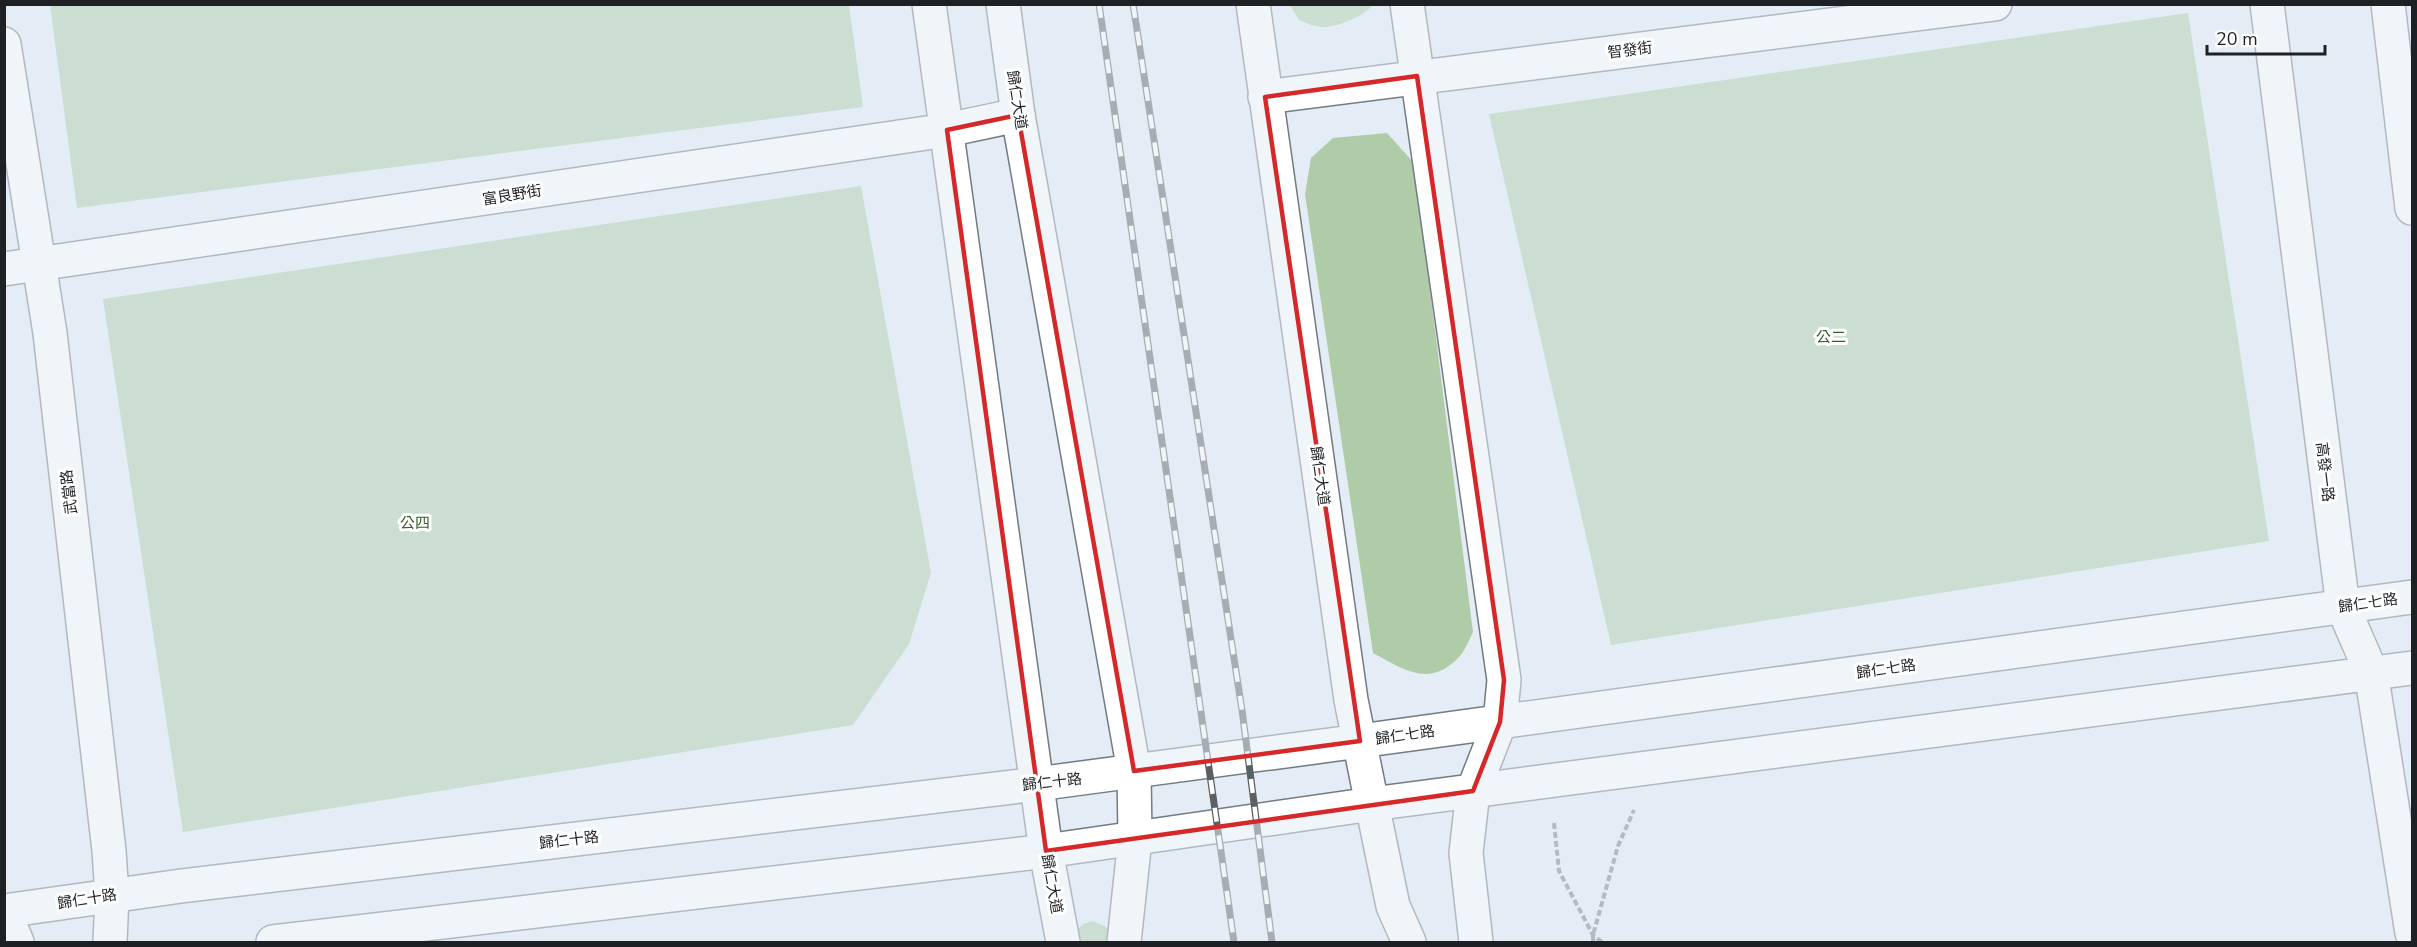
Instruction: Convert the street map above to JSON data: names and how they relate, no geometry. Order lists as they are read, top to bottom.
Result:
{
  "streets": {
    "street": [
      "智發街",
      "歸仁大道",
      "富良野街",
      "高發一路",
      "武當路",
      "歸仁七路",
      "歸仁十路"
    ]
  },
  "crossings": [
    ["智發街", "歸仁大道"],
    ["歸仁大道", "富良野街"],
    ["歸仁大道", "歸仁七路"],
    ["歸仁大道", "歸仁十路"],
    ["富良野街", "武當路"],
    ["高發一路", "歸仁七路"],
    ["武當路", "歸仁十路"],
    ["歸仁七路", "歸仁十路"]
  ],
  "parks": ["公二", "公四"],
  "scale_bar": "20 m"
}
